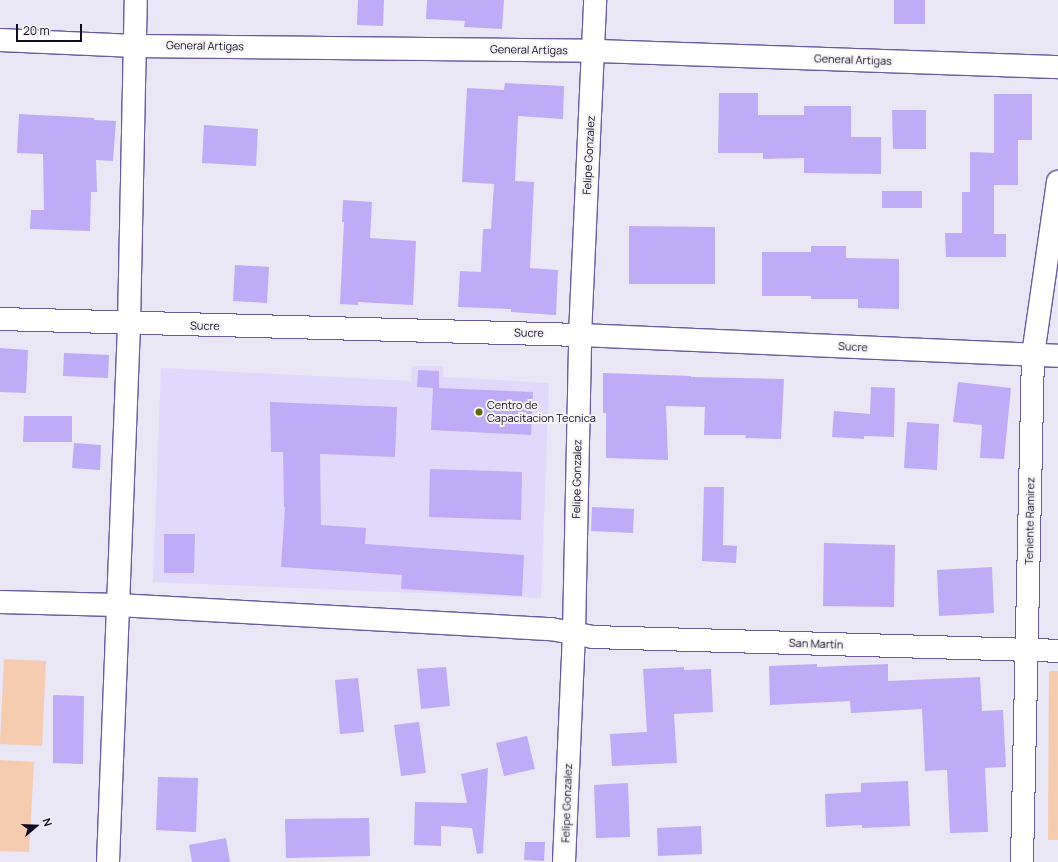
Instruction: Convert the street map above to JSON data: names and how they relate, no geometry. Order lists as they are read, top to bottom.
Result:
{
  "streets": {
    "street": [
      "General Artigas",
      "Felipe Gonzalez",
      "Sucre",
      "Teniente Ramirez",
      "San Martín"
    ]
  },
  "crossings": [
    ["General Artigas", "Felipe Gonzalez"],
    ["Felipe Gonzalez", "Sucre"],
    ["Felipe Gonzalez", "San Martín"],
    ["Sucre", "Teniente Ramirez"],
    ["Teniente Ramirez", "San Martín"]
  ],
  "places": ["Centro de Capacitacion Tecnica"],
  "scale_bar": "20 m",
  "north": "right"
}
